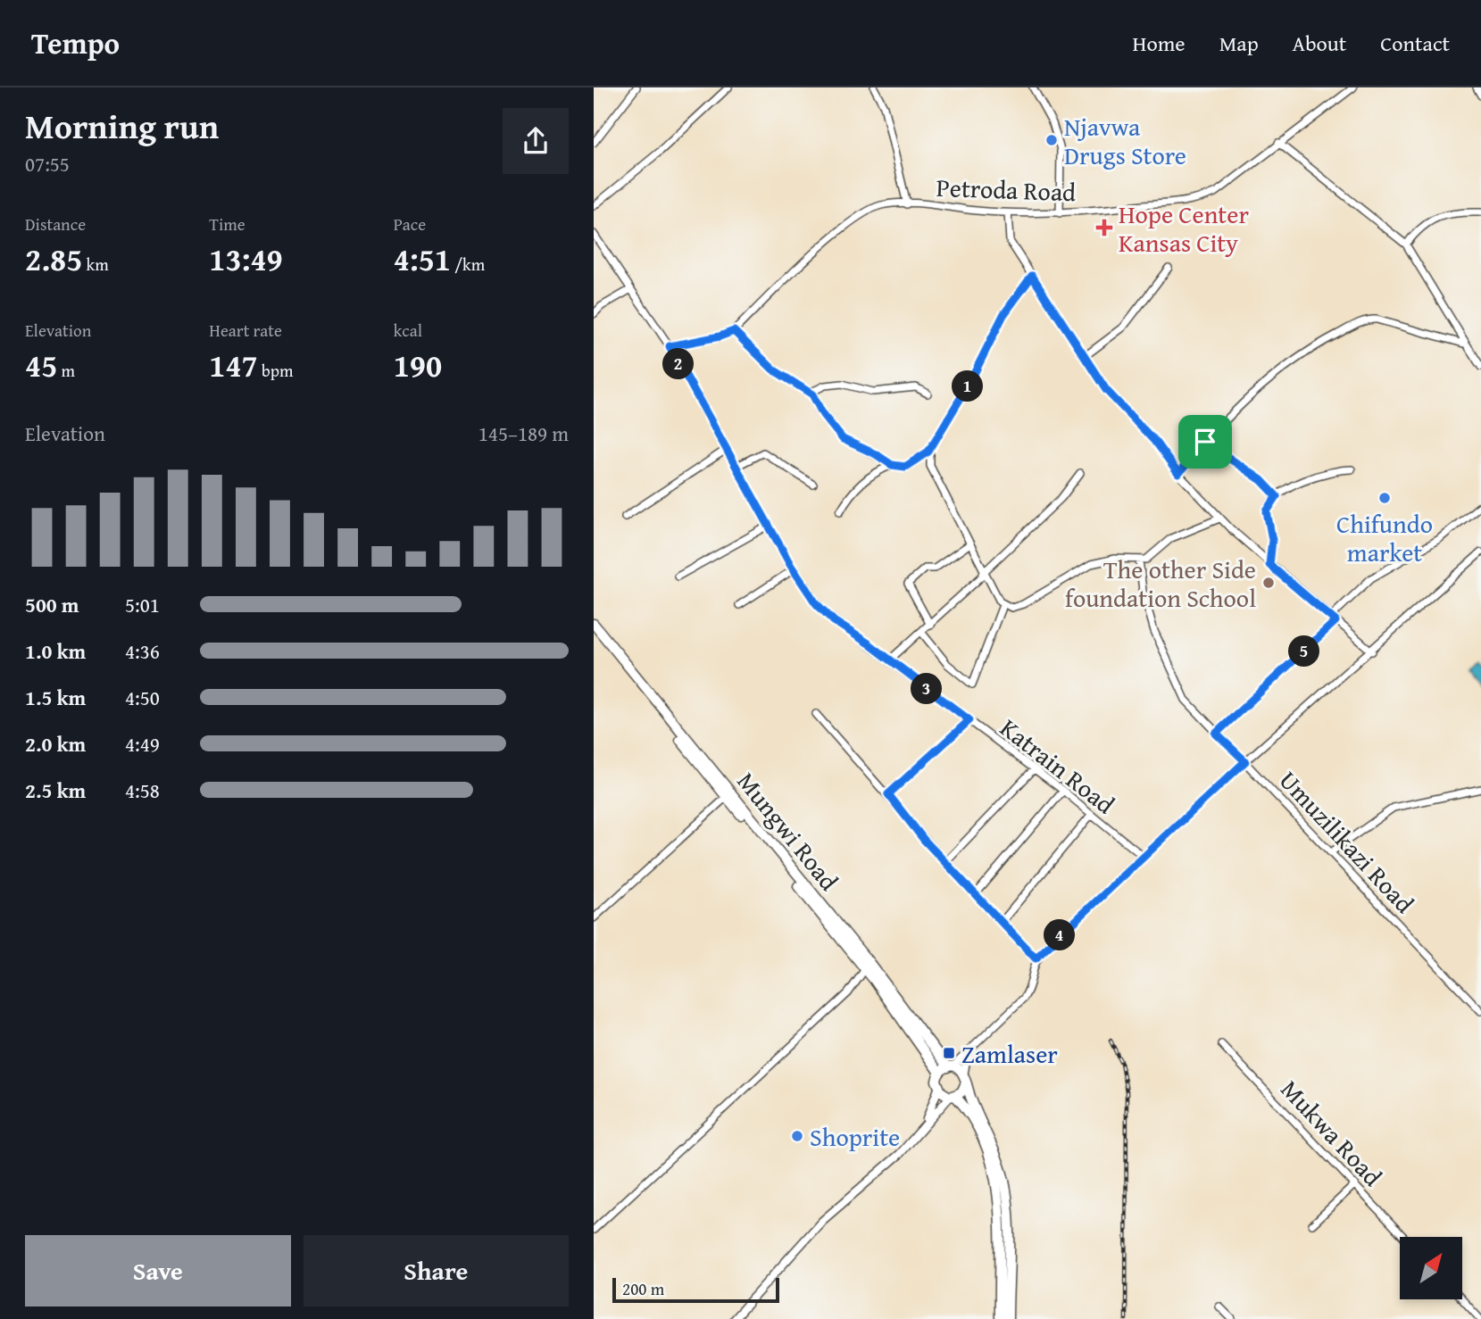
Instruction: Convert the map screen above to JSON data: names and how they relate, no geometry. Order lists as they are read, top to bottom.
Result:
{
  "streets": {
    "main road": ["Mungwi Road"],
    "street": [
      "Petroda Road",
      "Katrain Road",
      "Umuzilikazi Road",
      "Mukwa Road"
    ]
  },
  "crossings": [
    ["Petroda Road", "Katrain Road"]
  ],
  "places": {
    "other": [
      "Njavwa Drugs Store",
      "Chifundo market",
      "The other Side foundation School",
      "Shoprite"
    ],
    "health": ["Hope Center Kansas City"],
    "transit": ["Zamlaser"]
  },
  "scale_bar": "200 m",
  "north": "top right",
  "page": {
    "header": "Tempo",
    "nav": [
      "Home",
      "Map",
      "About",
      "Contact"
    ],
    "heading": ["Morning run", "07:55"],
    "stats": [
      ["Distance", "2.85 km"],
      ["Time", "13:49"],
      ["Pace", "4:51 /km"],
      ["Elevation", "45 m"],
      ["Heart rate", "147 bpm"],
      ["kcal", "190"]
    ],
    "pins": [
      "2",
      "1",
      "5",
      "3",
      "4"
    ],
    "chart": ["Elevation", "145–189 m"],
    "list": [
      {
        "name": "500 m",
        "note": "5:01"
      },
      {
        "name": "1.0 km",
        "note": "4:36"
      },
      {
        "name": "1.5 km",
        "note": "4:50"
      },
      {
        "name": "2.0 km",
        "note": "4:49"
      },
      {
        "name": "2.5 km",
        "note": "4:58"
      }
    ],
    "buttons": ["Save", "Share"],
    "scale": "200 m"
  }
}
